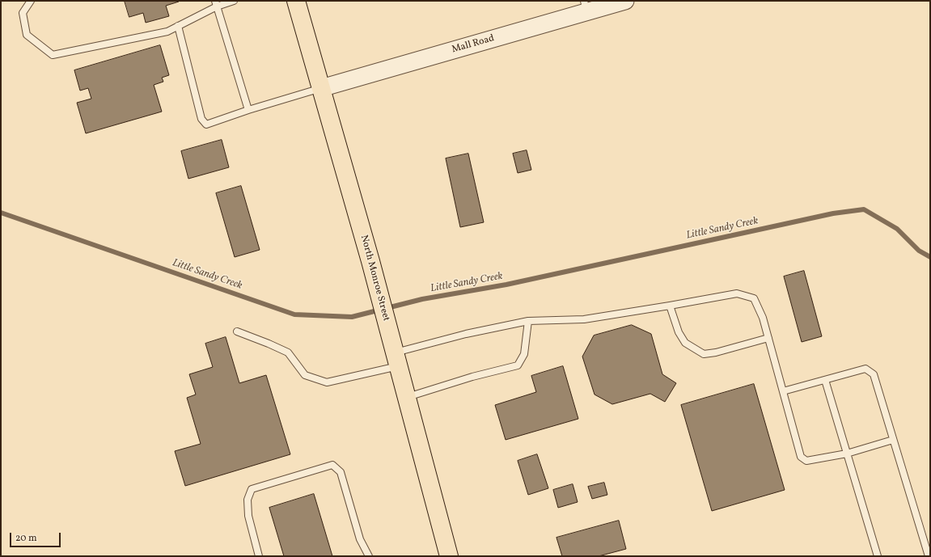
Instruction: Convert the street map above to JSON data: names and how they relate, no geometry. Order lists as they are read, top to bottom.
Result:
{
  "streets": {
    "main road": ["North Monroe Street"],
    "street": ["Mall Road"]
  },
  "crossings": [
    ["Mall Road", "North Monroe Street"]
  ],
  "water": ["Little Sandy Creek"],
  "scale_bar": "20 m"
}
